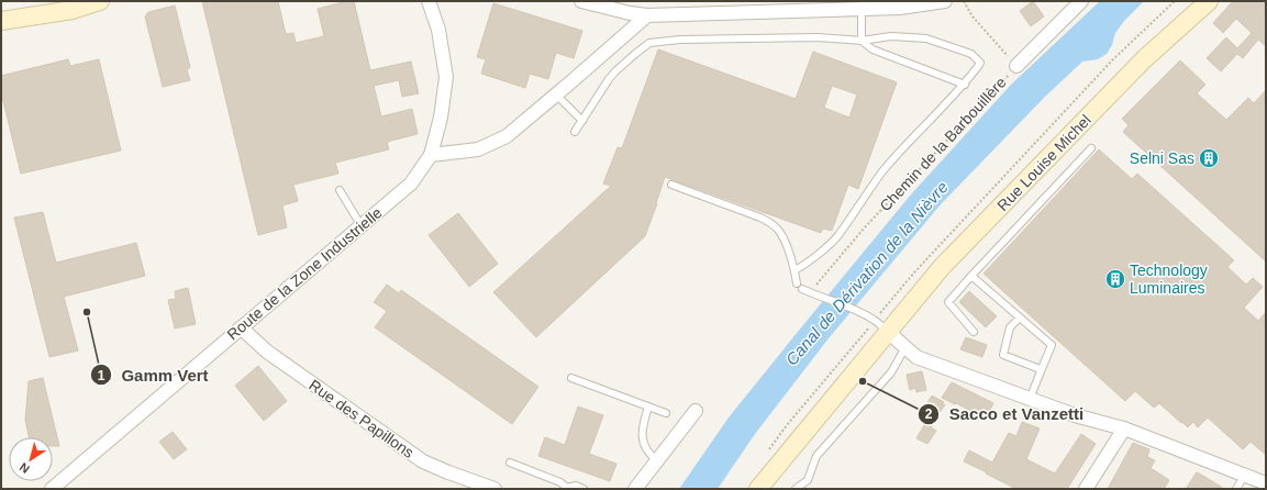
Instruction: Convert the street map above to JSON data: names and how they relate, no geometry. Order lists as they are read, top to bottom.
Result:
{
  "streets": {
    "street": [
      "Chemin de la Barbouillère",
      "Rue Louise Michel",
      "Route de la Zone Industrielle",
      "Rue des Papillons"
    ]
  },
  "crossings": [
    ["Route de la Zone Industrielle", "Rue des Papillons"]
  ],
  "water": ["Canal de Dérivation de la Nièvre"],
  "places": {
    "building": ["Selni Sas", "Technology Luminaires"],
    "other": ["Gamm Vert", "Sacco et Vanzetti"]
  },
  "north": "bottom left"
}
